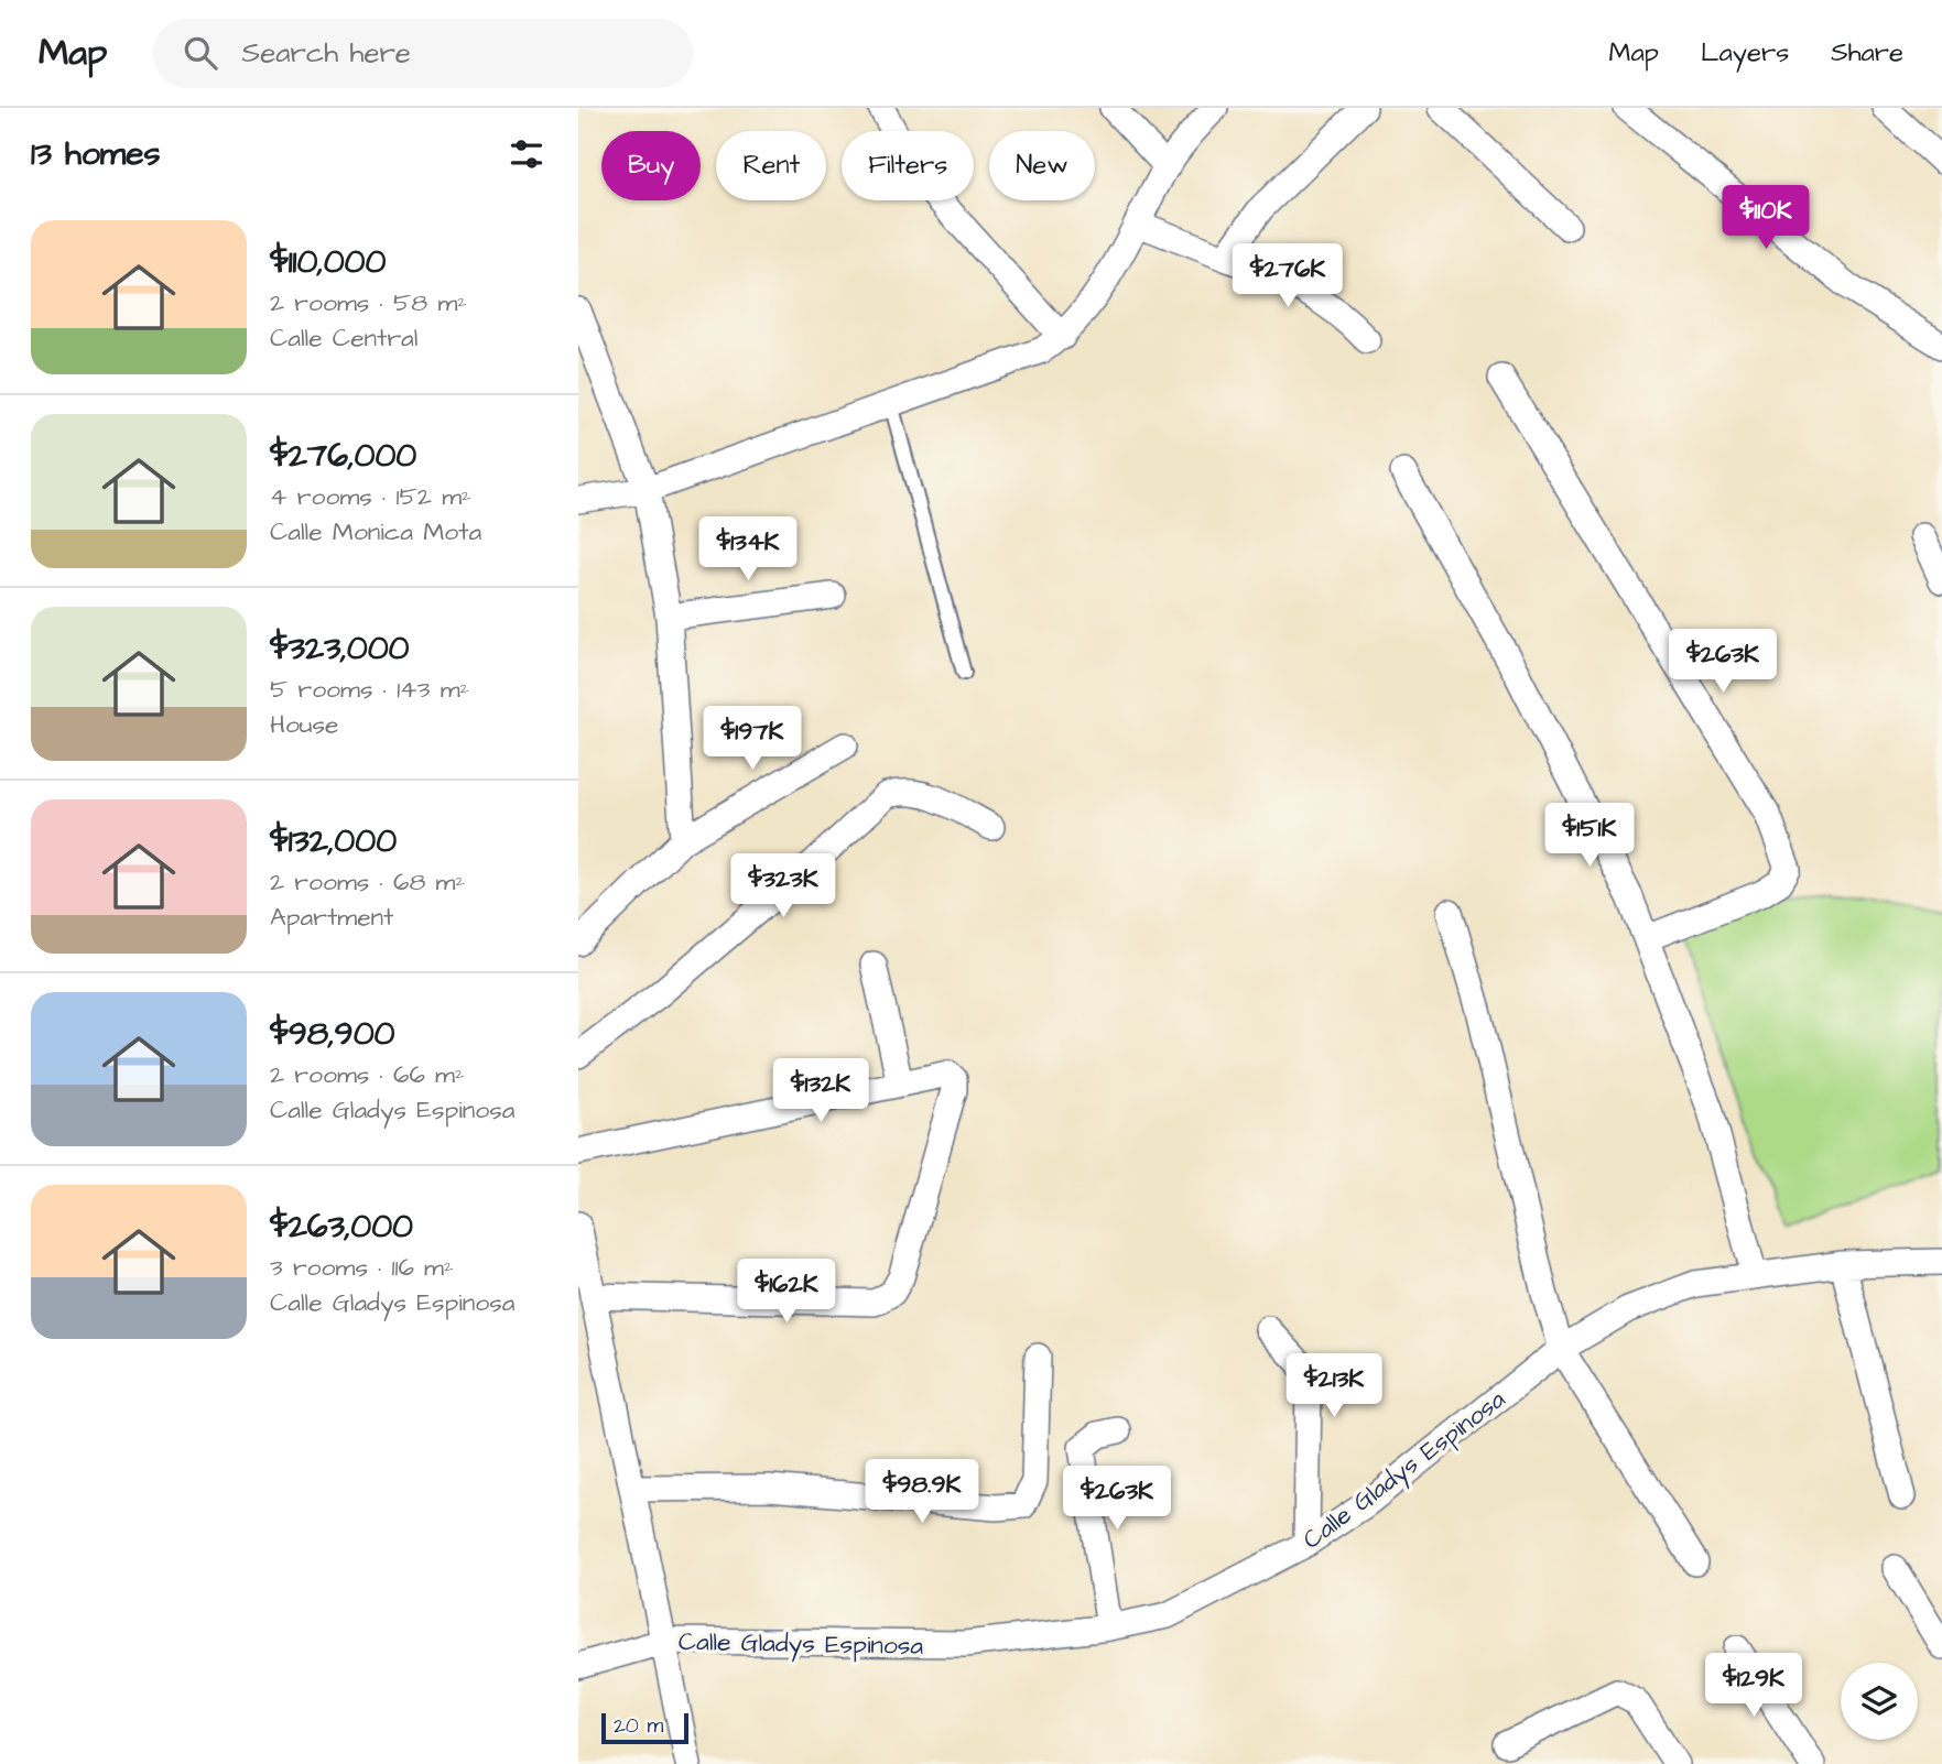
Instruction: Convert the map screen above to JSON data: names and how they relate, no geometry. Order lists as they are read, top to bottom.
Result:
{
  "streets": {
    "street": ["Calle Gladys Espinosa"]
  },
  "scale_bar": "20 m",
  "page": {
    "header": "Map",
    "search": "Search here",
    "nav": ["Map", "Layers", "Share"],
    "heading": "13 homes",
    "chip": [
      "Buy",
      "Rent",
      "Filters",
      "New"
    ],
    "price": [
      "$110K",
      "$276K",
      "$134K",
      "$263K",
      "$197K",
      "$151K",
      "$323K",
      "$132K",
      "$162K",
      "$213K",
      "$98.9K",
      "$263K",
      "$129K"
    ],
    "list": [
      {
        "name": "$110,000",
        "note": "2 rooms · 58 m² · Calle Central"
      },
      {
        "name": "$276,000",
        "note": "4 rooms · 152 m² · Calle Monica Mota"
      },
      {
        "name": "$323,000",
        "note": "5 rooms · 143 m² · House"
      },
      {
        "name": "$132,000",
        "note": "2 rooms · 68 m² · Apartment"
      },
      {
        "name": "$98,900",
        "note": "2 rooms · 66 m² · Calle Gladys Espinosa"
      },
      {
        "name": "$263,000",
        "note": "3 rooms · 116 m² · Calle Gladys Espinosa"
      }
    ],
    "scale": "20 m"
  }
}
